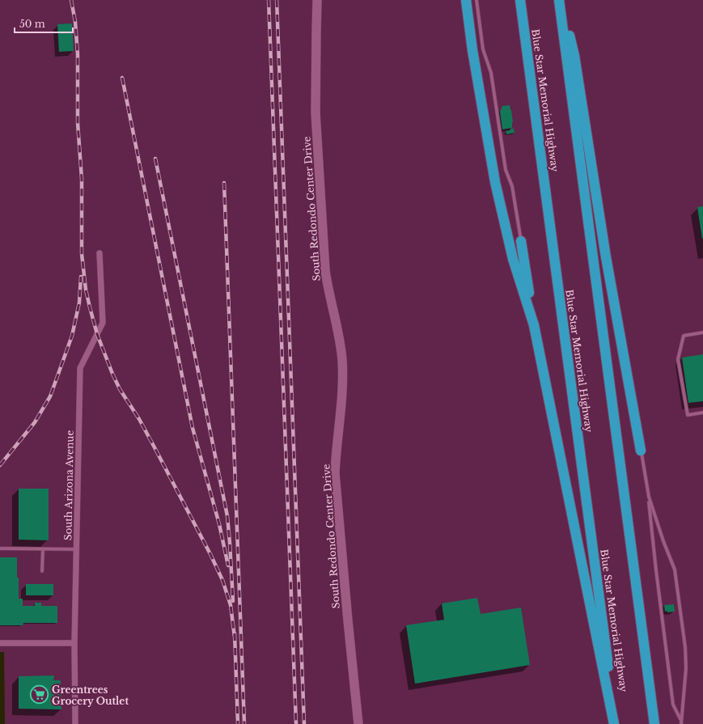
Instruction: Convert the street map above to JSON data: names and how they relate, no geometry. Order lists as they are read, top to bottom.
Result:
{
  "streets": {
    "highway": ["Blue Star Memorial Highway"],
    "street": ["South Redondo Center Drive", "South Arizona Avenue"]
  },
  "places": {
    "supermarket": ["Greentrees Grocery Outlet"]
  },
  "scale_bar": "50 m"
}
